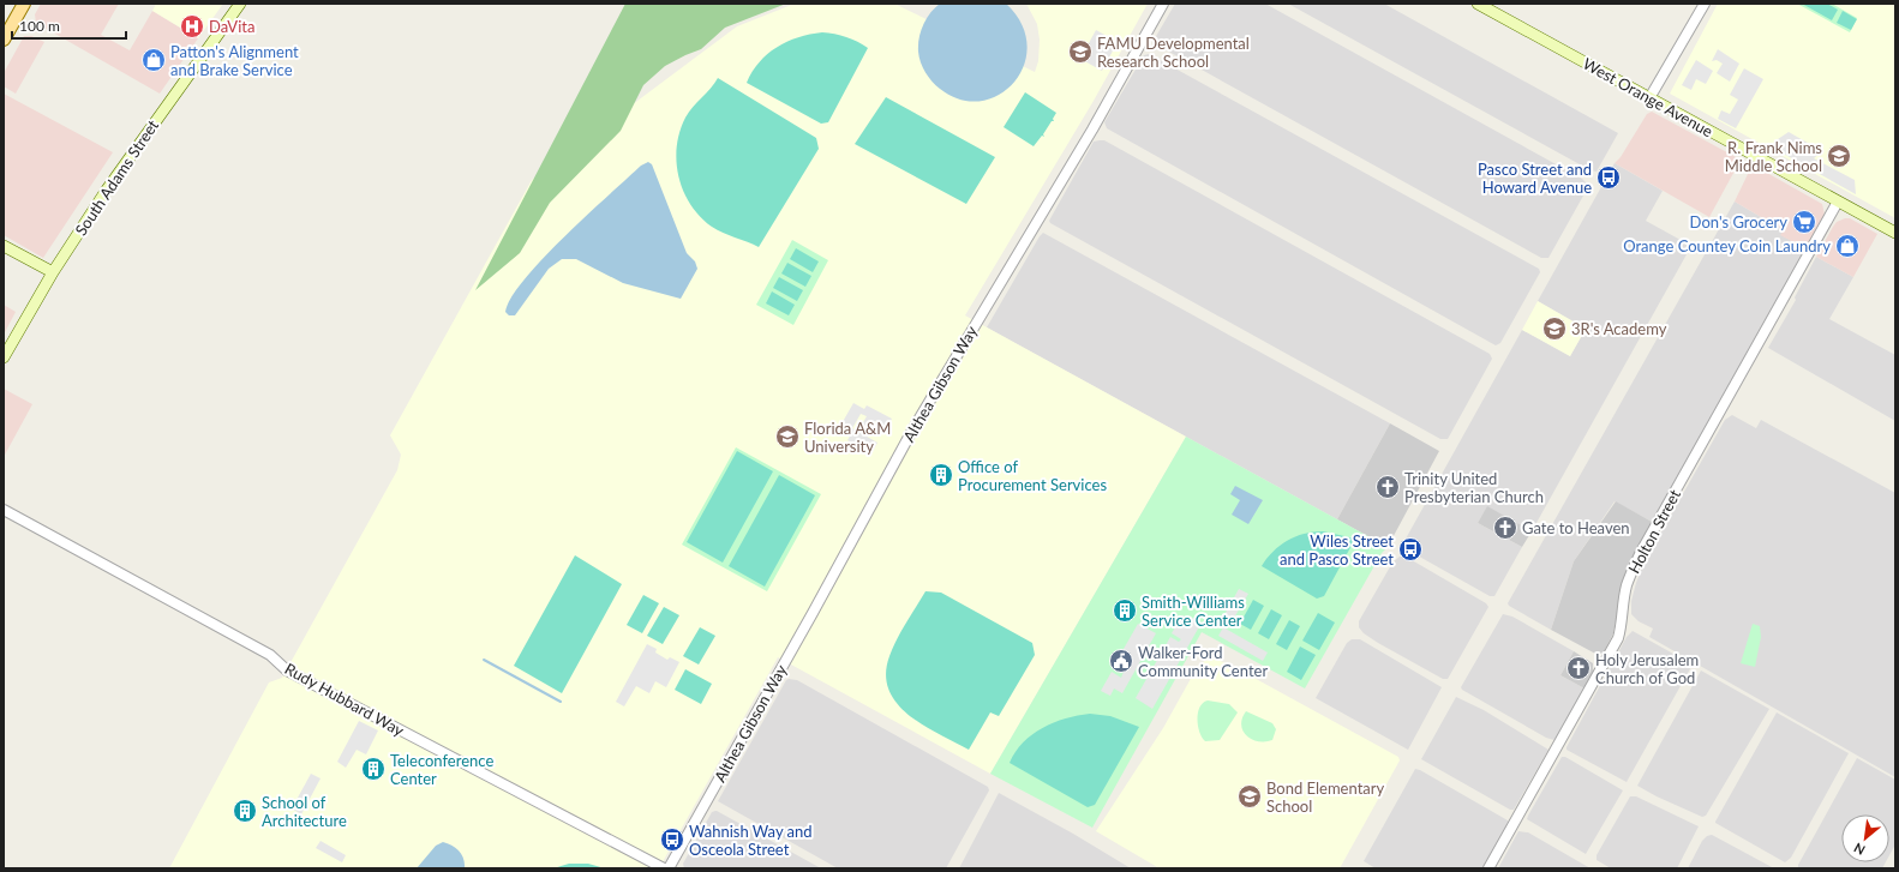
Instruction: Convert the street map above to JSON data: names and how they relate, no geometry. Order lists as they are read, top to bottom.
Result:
{
  "streets": {
    "main road": ["West Orange Avenue", "South Adams Street"],
    "street": ["Althea Gibson Way", "Holton Street", "Rudy Hubbard Way"]
  },
  "crossings": [
    ["West Orange Avenue", "Holton Street"]
  ],
  "places": {
    "hospital": ["DaVita"],
    "school or university": [
      "FAMU Developmental Research School",
      "R. Frank Nims Middle School",
      "3R's Academy",
      "Florida A&M University",
      "Bond Elementary School"
    ],
    "shop": ["Patton's Alignment and Brake Service", "Orange Countey Coin Laundry"],
    "bus stop": ["Pasco Street and Howard Avenue", "Wiles Street and Pasco Street", "Wahnish Way and Osceola Street"],
    "supermarket": ["Don's Grocery"],
    "building": [
      "Office of Procurement Services",
      "Smith-Williams Service Center",
      "Teleconference Center",
      "School of Architecture"
    ],
    "church": ["Trinity United Presbyterian Church", "Gate to Heaven", "Holy Jerusalem Church of God"],
    "public building": ["Walker-Ford Community Center"]
  },
  "scale_bar": "100 m",
  "north": "bottom left"
}
